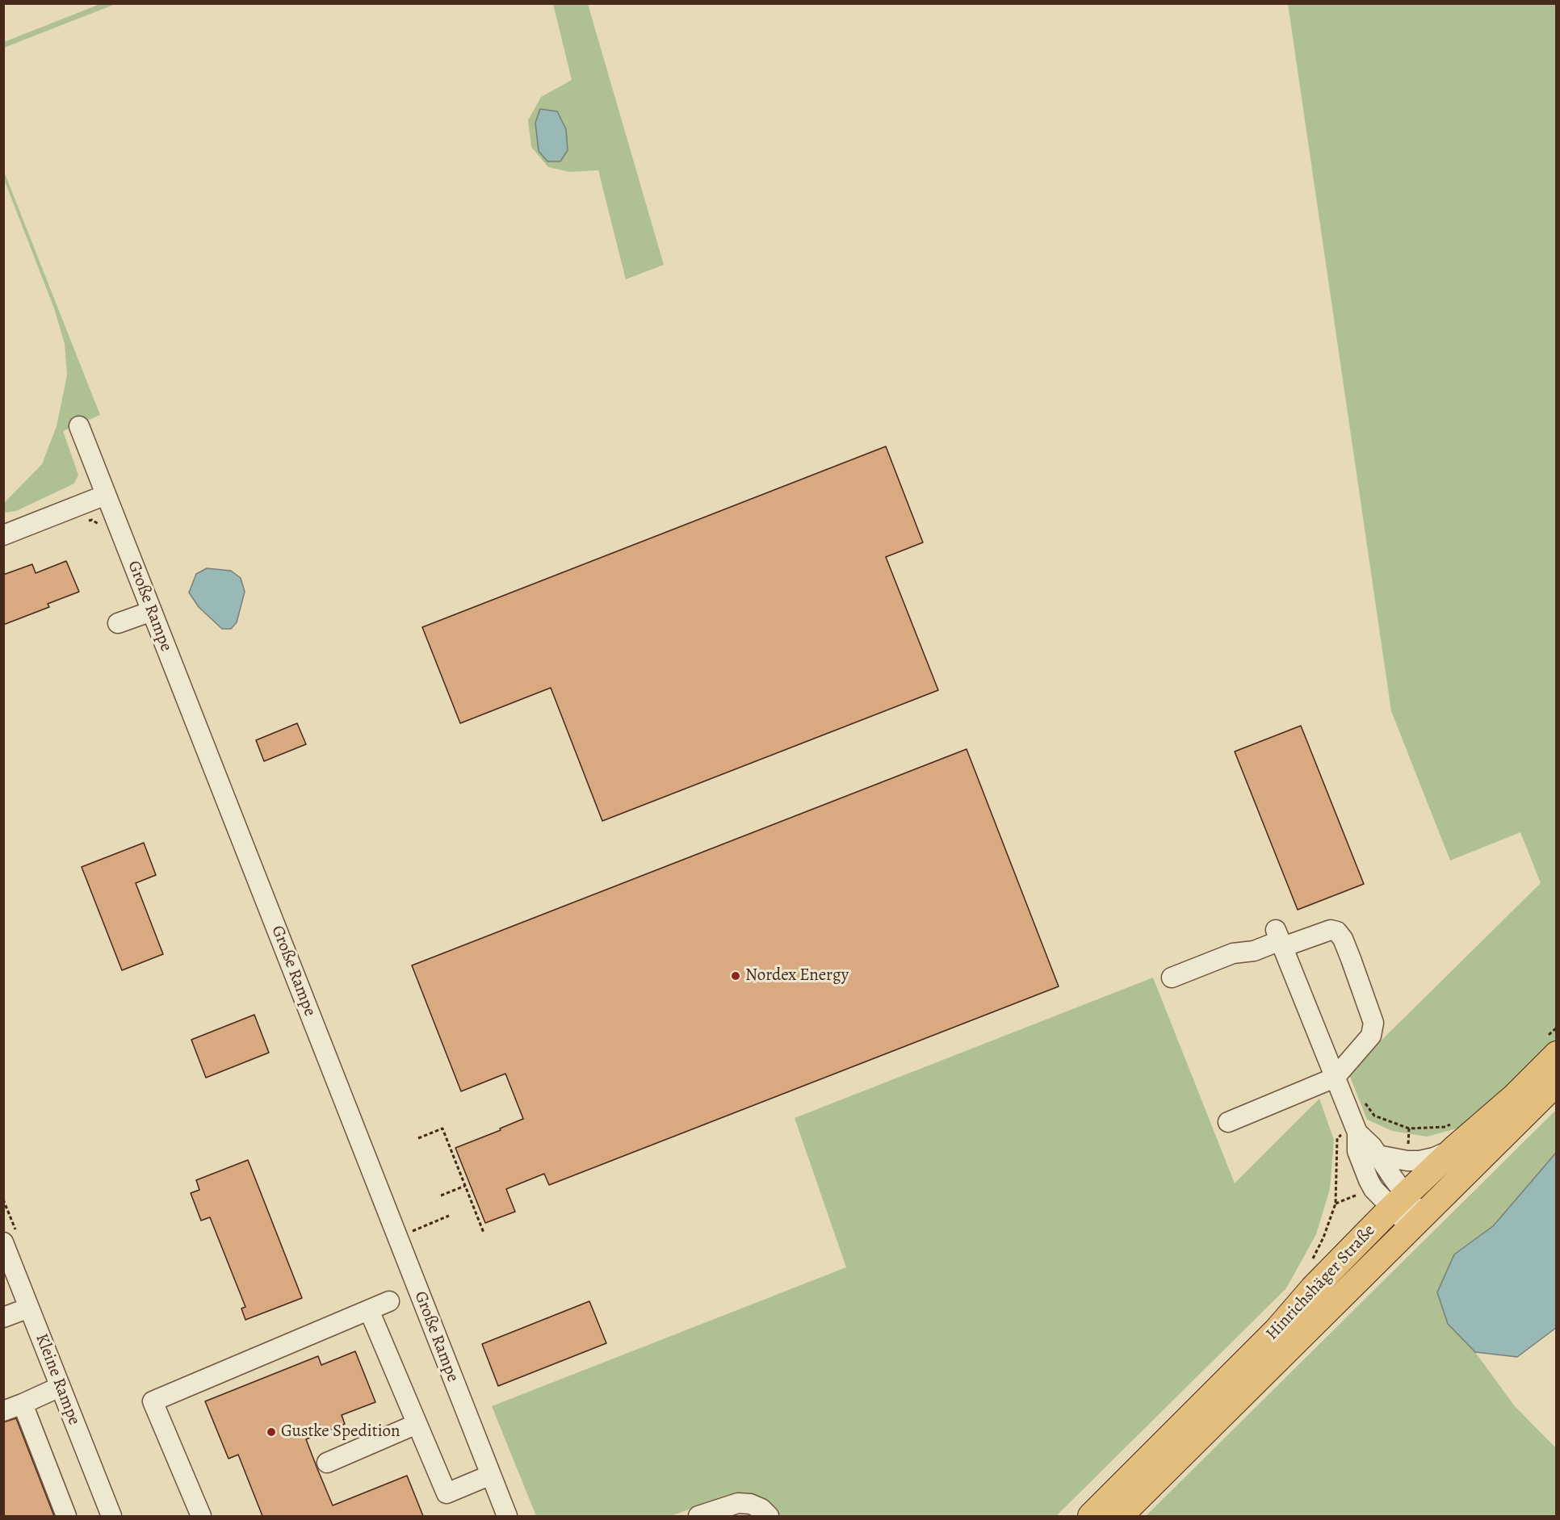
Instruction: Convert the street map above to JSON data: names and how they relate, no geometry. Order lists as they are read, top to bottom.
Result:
{
  "streets": {
    "main road": ["Hinrichshäger Straße"],
    "street": ["Große Rampe", "Kleine Rampe"]
  },
  "places": ["Nordex Energy", "Gustke Spedition"]
}
